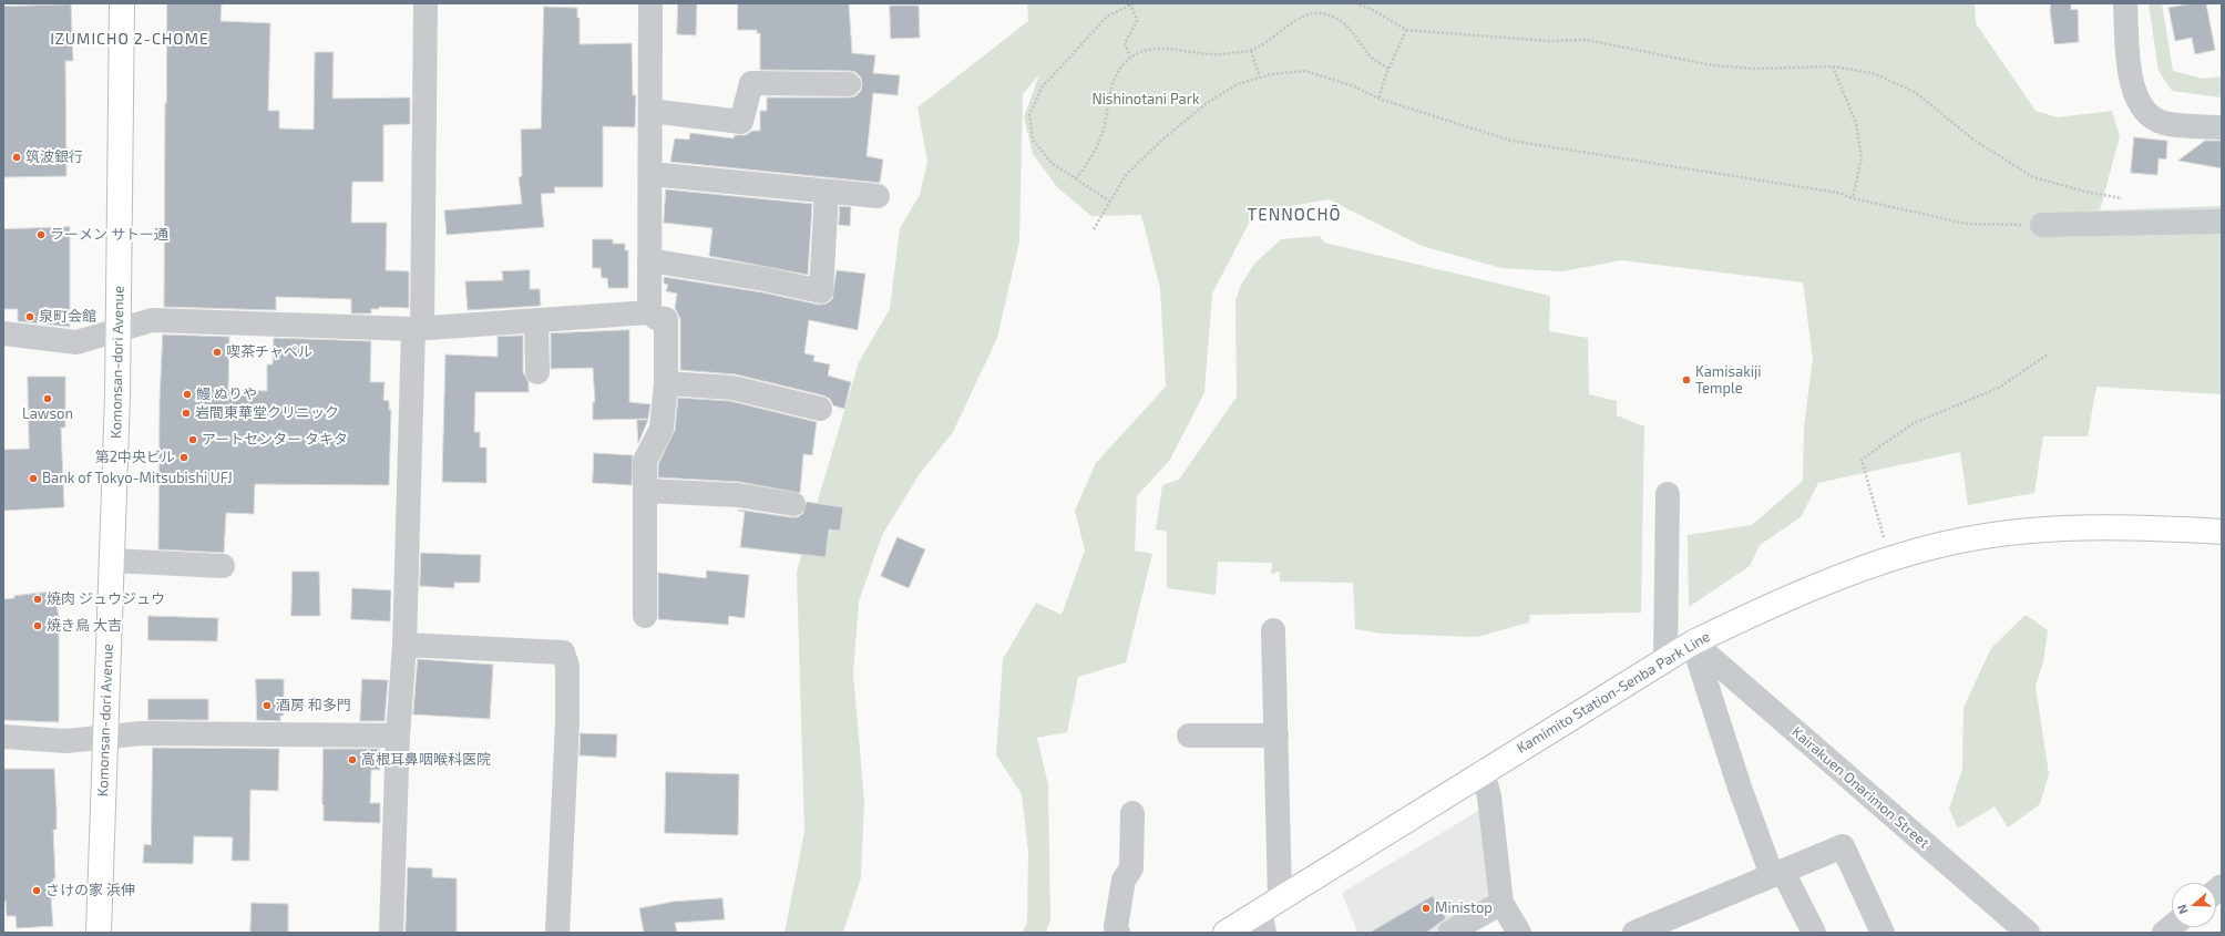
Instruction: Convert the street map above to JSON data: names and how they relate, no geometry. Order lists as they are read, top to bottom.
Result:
{
  "streets": {
    "main road": ["Komonsan-dori Avenue", "Kamimito Station-Senba Park Line"],
    "street": ["Kairakuen Onarimon Street"]
  },
  "crossings": [
    ["Kamimito Station-Senba Park Line", "Kairakuen Onarimon Street"]
  ],
  "districts": ["IZUMICHO 2-CHOME", "TENNOCHŌ"],
  "parks": ["Nishinotani Park"],
  "places": [
    "筑波銀行",
    "ラーメン サトー通",
    "泉町会館",
    "喫茶チャペル",
    "Kamisakiji Temple",
    "鰻 ぬりや",
    "Lawson",
    "岩間東華堂クリニック",
    "アートセンター タキタ",
    "第2中央ビル",
    "Bank of Tokyo-Mitsubishi UFJ",
    "焼肉 ジュウジュウ",
    "焼き鳥 大吉",
    "酒房 和多門",
    "高根耳鼻咽喉科医院",
    "さけの家 浜伸",
    "Ministop"
  ],
  "north": "left"
}
